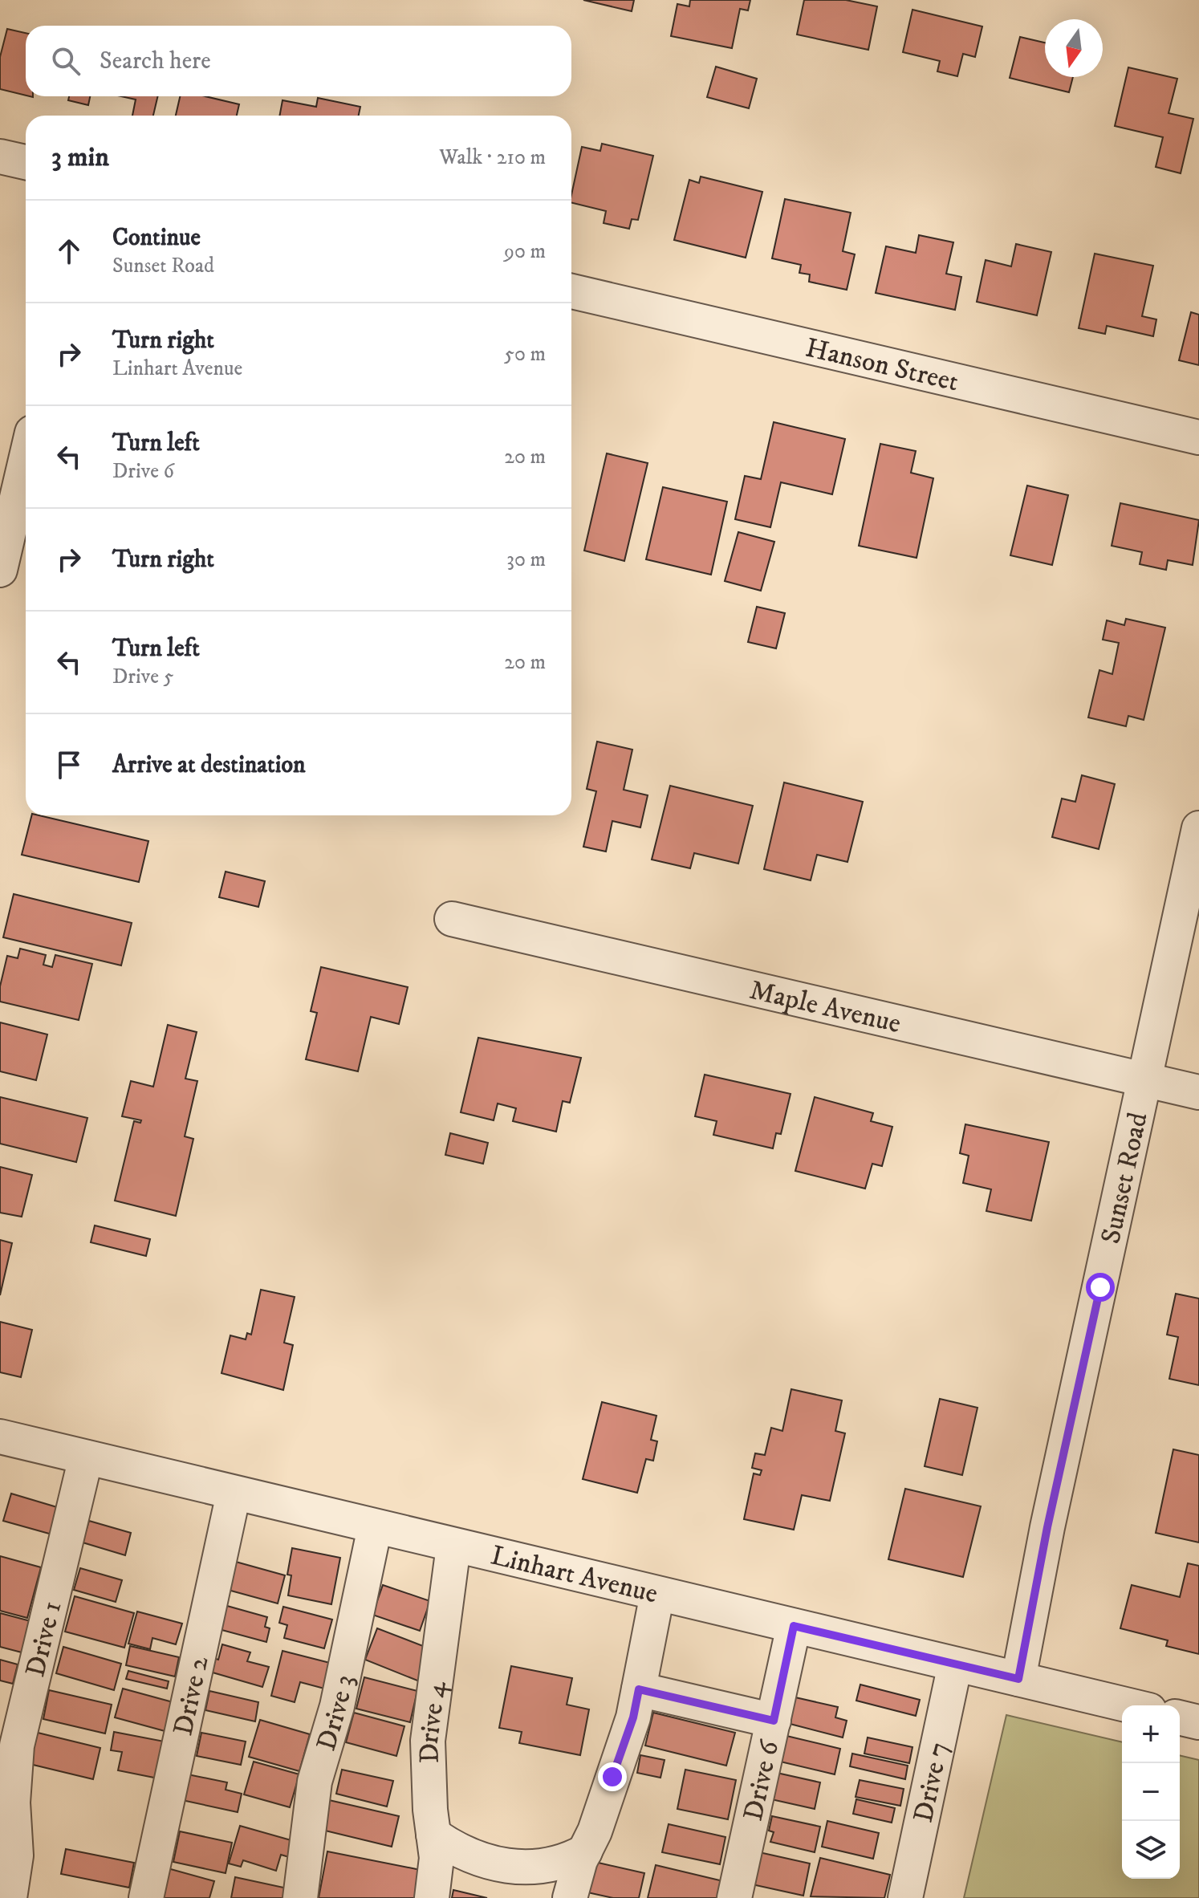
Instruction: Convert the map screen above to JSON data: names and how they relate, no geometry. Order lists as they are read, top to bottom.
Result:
{
  "streets": {
    "street": [
      "Hanson Street",
      "Maple Avenue",
      "Sunset Road",
      "Linhart Avenue",
      "Drive 1",
      "Drive 2",
      "Drive 3",
      "Drive 4",
      "Drive 6",
      "Drive 7"
    ]
  },
  "crossings": [
    ["Maple Avenue", "Sunset Road"],
    ["Sunset Road", "Linhart Avenue"],
    ["Linhart Avenue", "Drive 1"],
    ["Linhart Avenue", "Drive 2"],
    ["Linhart Avenue", "Drive 3"],
    ["Linhart Avenue", "Drive 4"],
    ["Linhart Avenue", "Drive 6"],
    ["Linhart Avenue", "Drive 7"]
  ],
  "north": "bottom",
  "page": {
    "search": "Search here",
    "heading": ["3 min", "Walk · 210 m"],
    "list": [
      ["Continue", "Sunset Road", "90 m"],
      ["Turn right", "Linhart Avenue", "50 m"],
      ["Turn left", "Drive 6", "20 m"],
      ["Turn right", "30 m"],
      ["Turn left", "Drive 5", "20 m"],
      "Arrive at destination"
    ],
    "map_buttons": ["+", "−"]
  }
}
